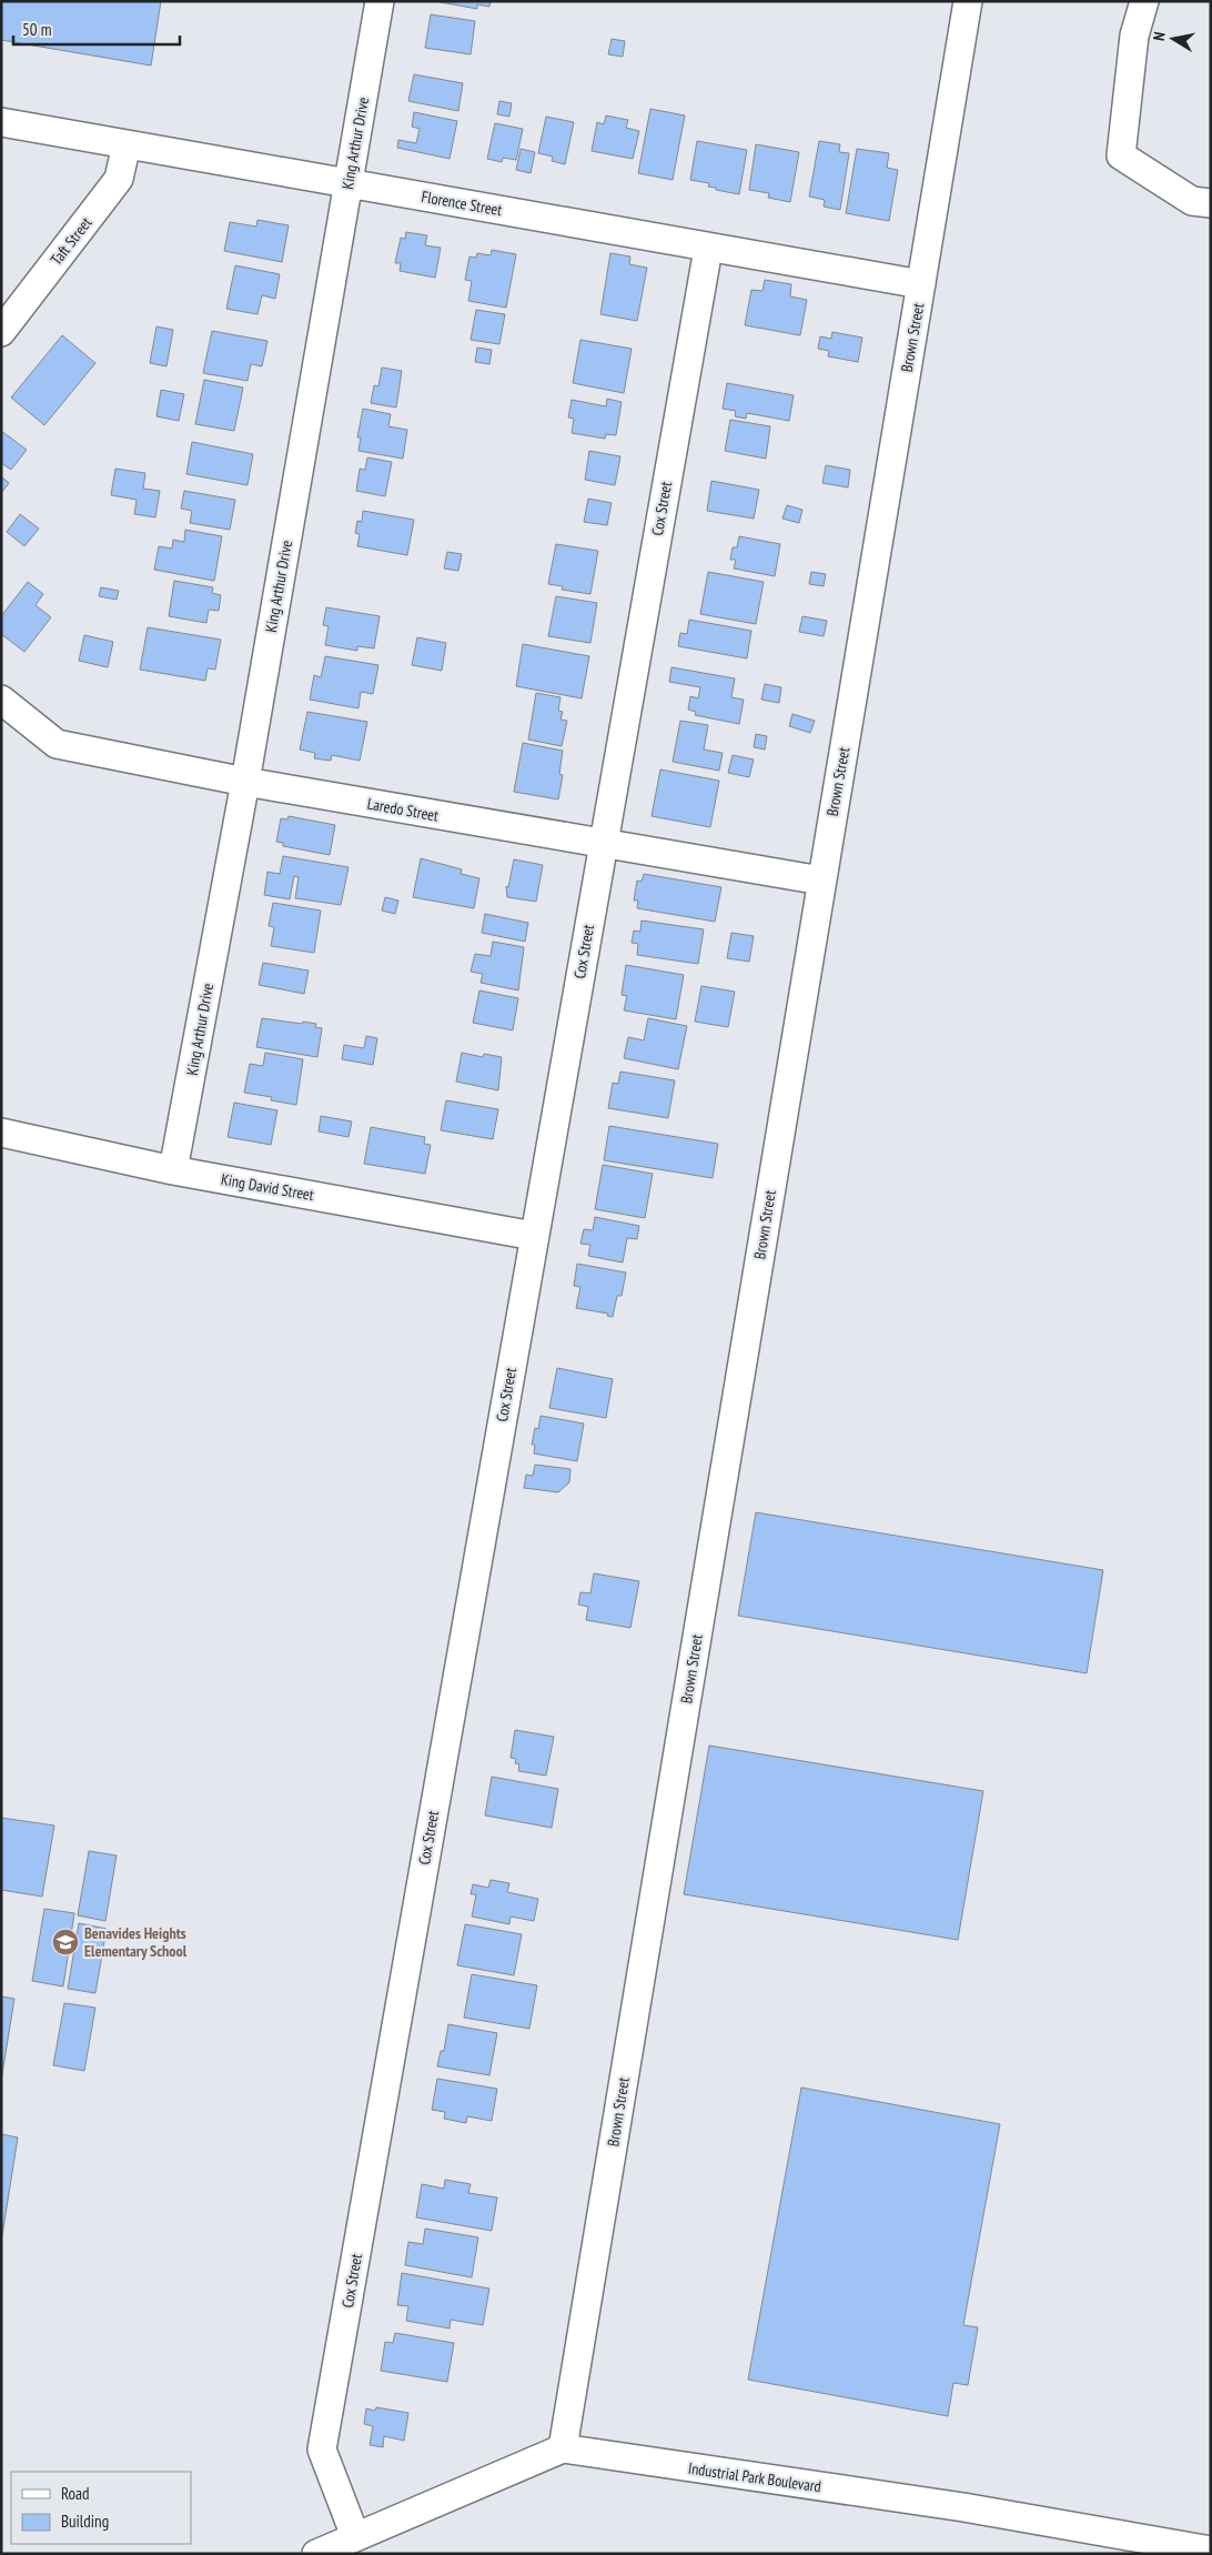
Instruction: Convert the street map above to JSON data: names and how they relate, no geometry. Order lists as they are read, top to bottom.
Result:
{
  "streets": {
    "street": [
      "King Arthur Drive",
      "Florence Street",
      "Taft Street",
      "Brown Street",
      "Cox Street",
      "Laredo Street",
      "King David Street",
      "Industrial Park Boulevard"
    ]
  },
  "crossings": [
    ["King Arthur Drive", "Florence Street"],
    ["King Arthur Drive", "Laredo Street"],
    ["King Arthur Drive", "King David Street"],
    ["Florence Street", "Taft Street"],
    ["Florence Street", "Brown Street"],
    ["Florence Street", "Cox Street"],
    ["Brown Street", "Laredo Street"],
    ["Brown Street", "Industrial Park Boulevard"],
    ["Cox Street", "Laredo Street"],
    ["Cox Street", "King David Street"]
  ],
  "places": {
    "school or university": ["Benavides Heights Elementary School"]
  },
  "legend": ["Road", "Building"],
  "scale_bar": "50 m",
  "north": "left"
}
